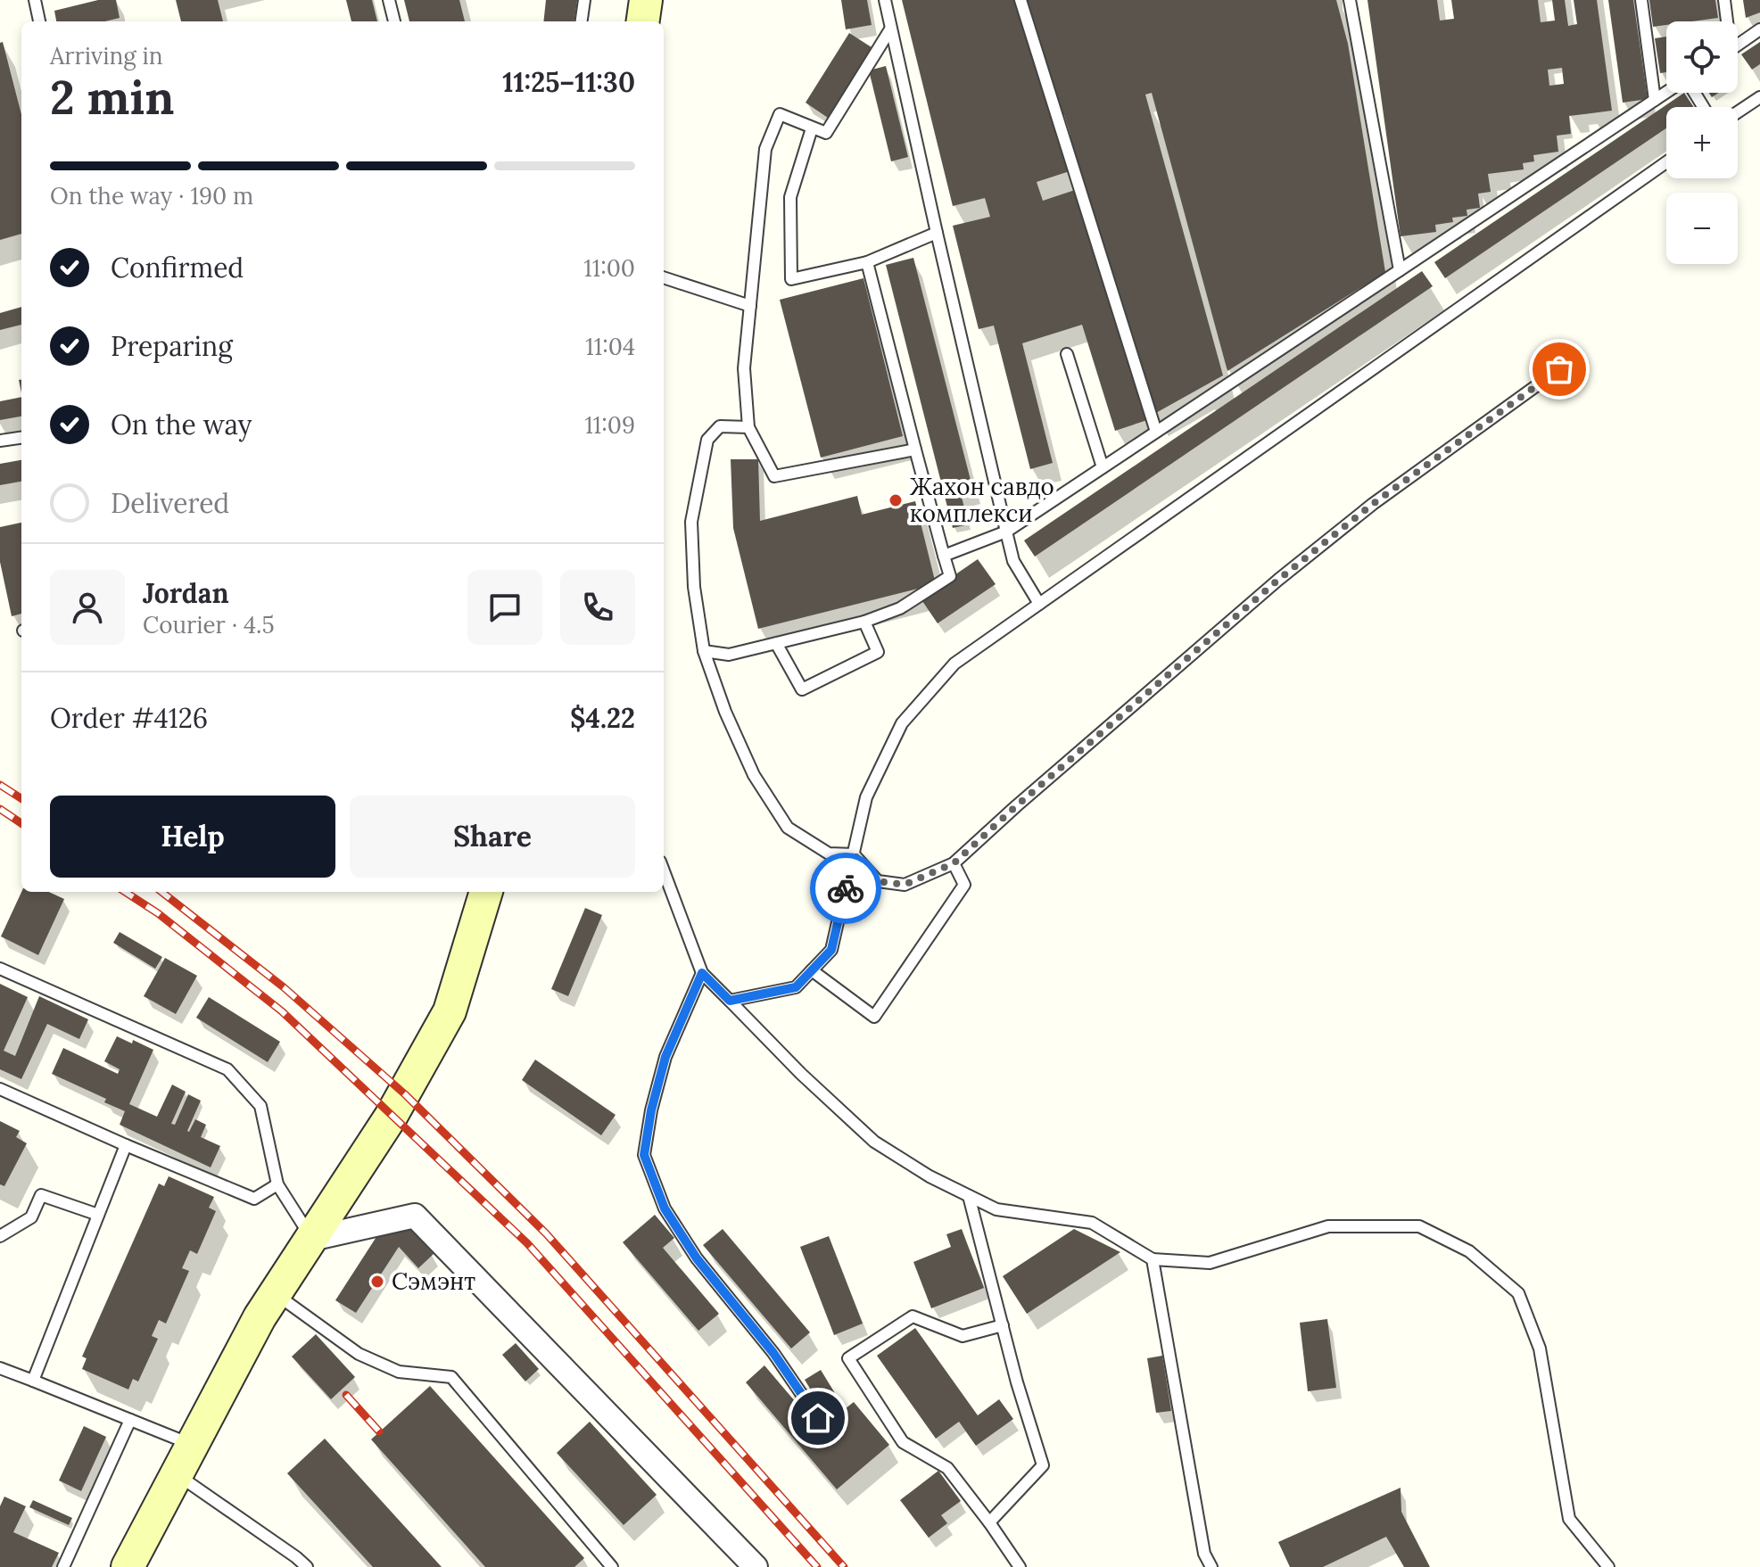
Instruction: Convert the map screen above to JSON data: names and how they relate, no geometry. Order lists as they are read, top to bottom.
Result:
{
  "places": ["Жахон савдо комплекси", "Сэмэнт"],
  "page": {
    "map_buttons": ["+", "−"],
    "heading": ["2 min", "Arriving in", "11:25–11:30"],
    "panel": [
      "Jordan",
      "Courier · 4.5",
      "Order #4126",
      "$4.22"
    ],
    "bar": "On the way · 190 m",
    "list": [
      ["Confirmed", "11:00"],
      ["Preparing", "11:04"],
      ["On the way", "11:09"],
      "Delivered"
    ],
    "buttons": ["Help", "Share"]
  }
}
